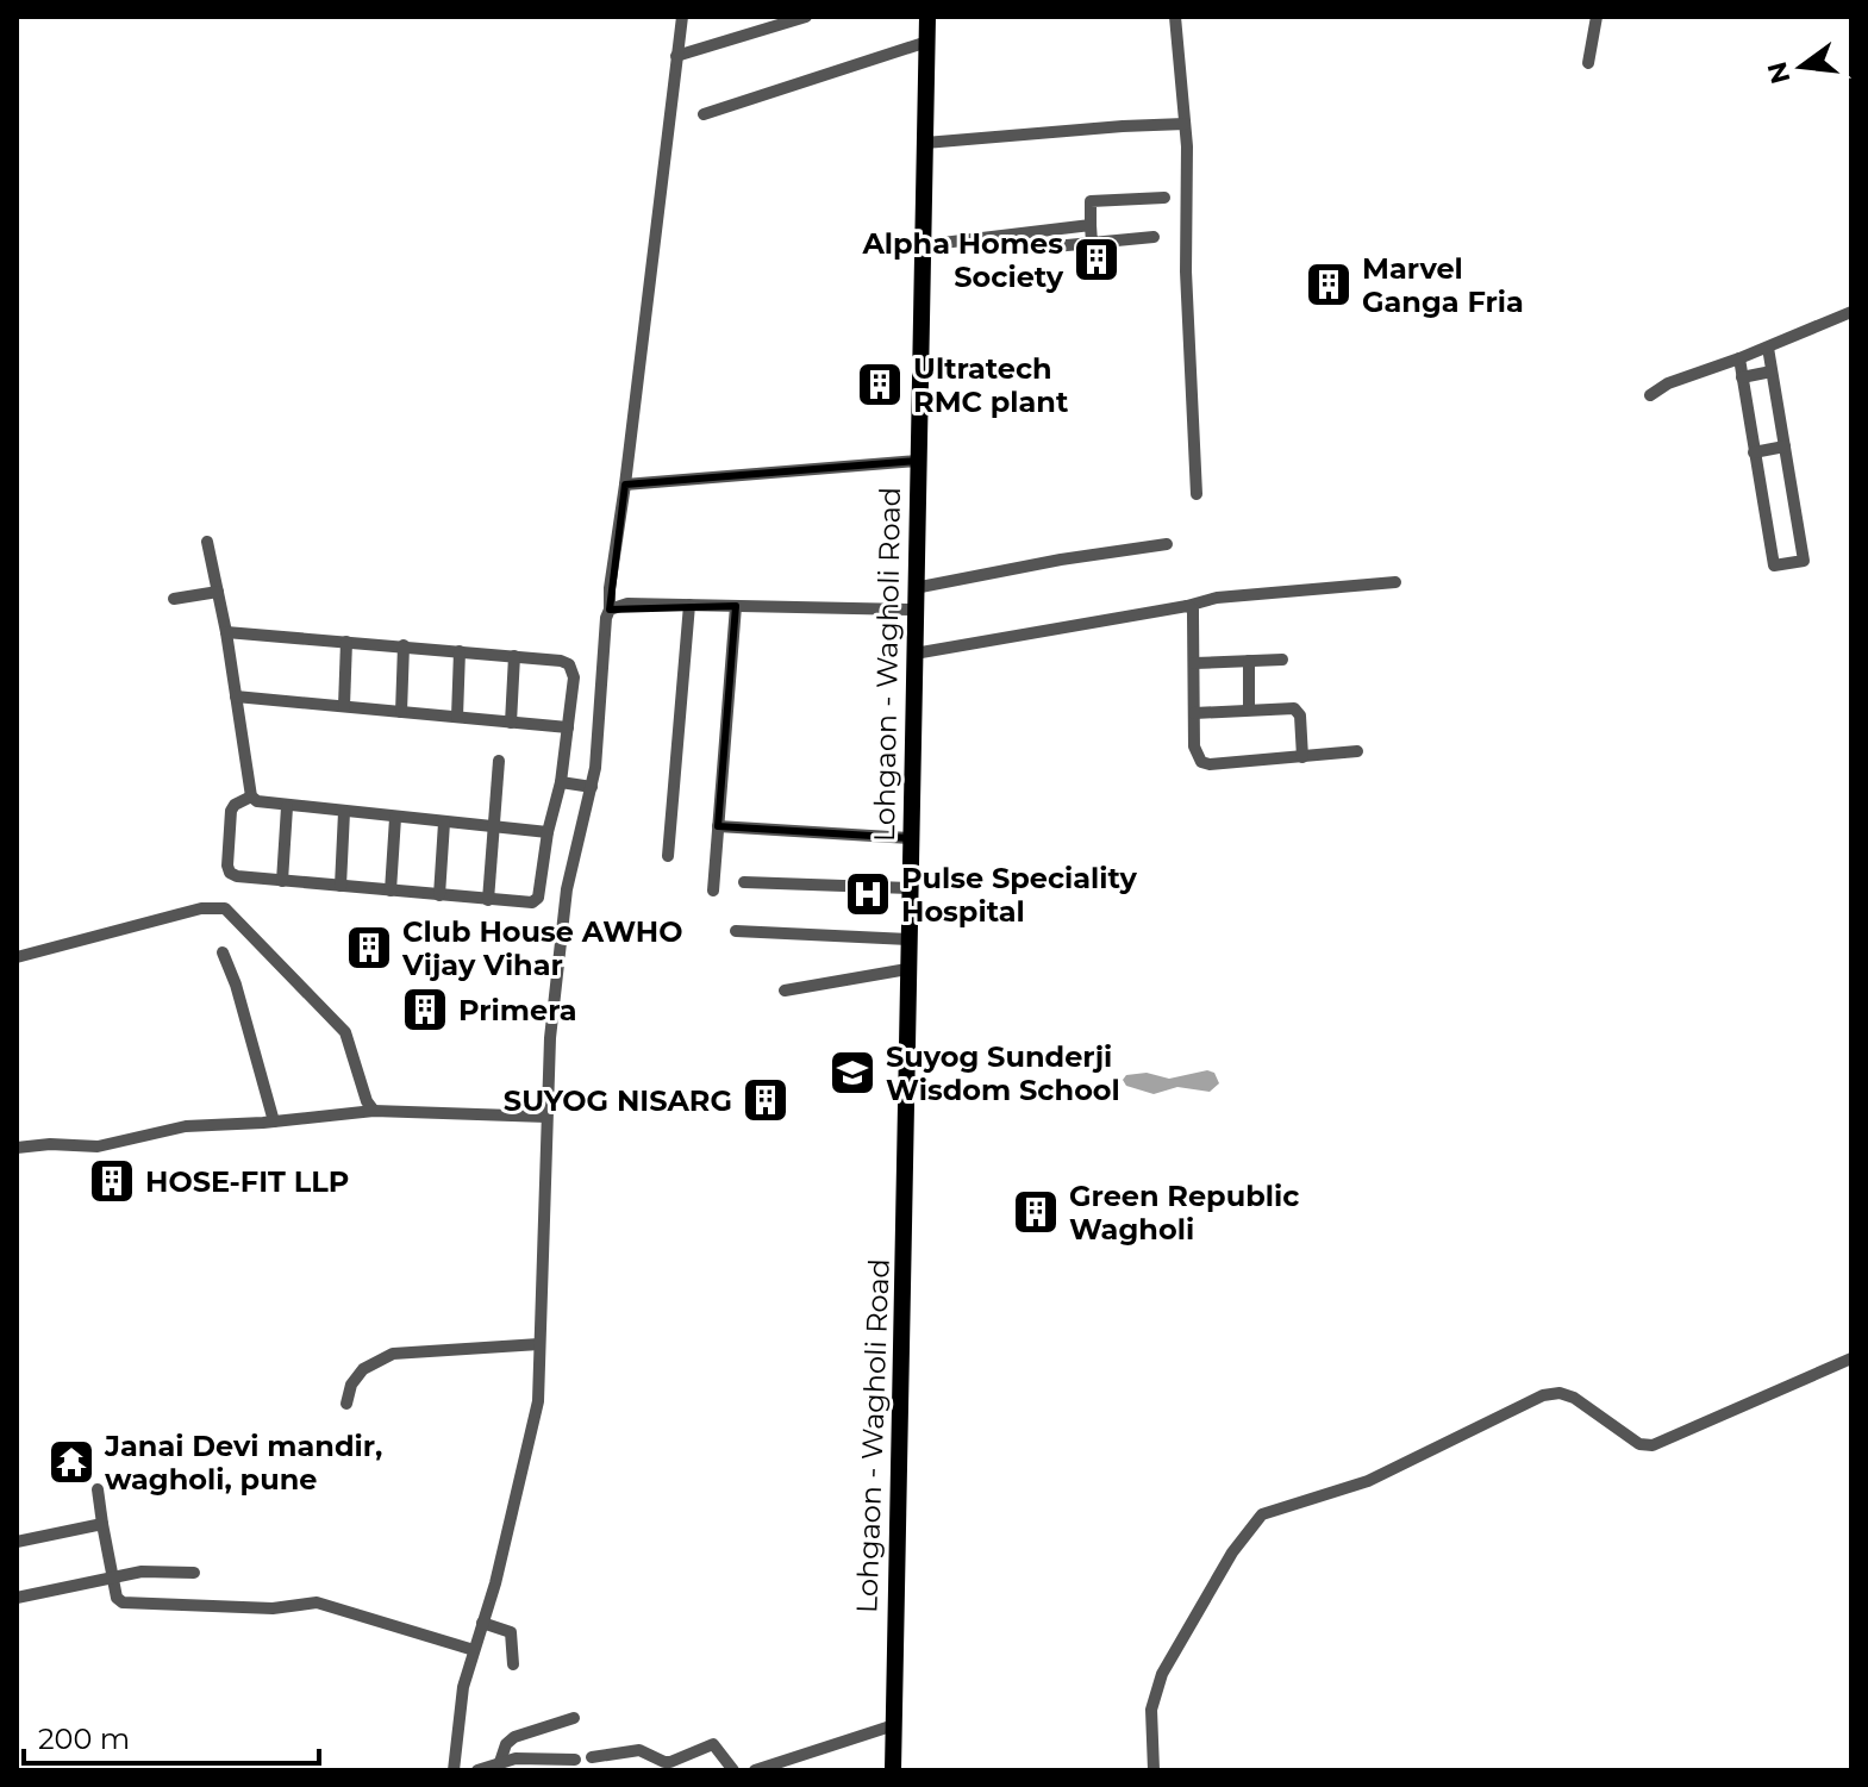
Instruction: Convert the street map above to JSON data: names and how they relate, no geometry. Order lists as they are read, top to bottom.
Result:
{
  "streets": {
    "main road": ["Lohgaon - Wagholi Road"]
  },
  "places": {
    "building": [
      "Alpha Homes Society",
      "Marvel Ganga Fria",
      "Ultratech RMC plant",
      "Club House AWHO Vijay Vihar",
      "Primera",
      "SUYOG NISARG",
      "HOSE-FIT LLP",
      "Green Republic Wagholi"
    ],
    "hospital": ["Pulse Speciality Hospital"],
    "school or university": ["Suyog Sunderji Wisdom School"],
    "temple": ["Janai Devi mandir, wagholi, pune"]
  },
  "scale_bar": "200 m",
  "north": "left"
}
